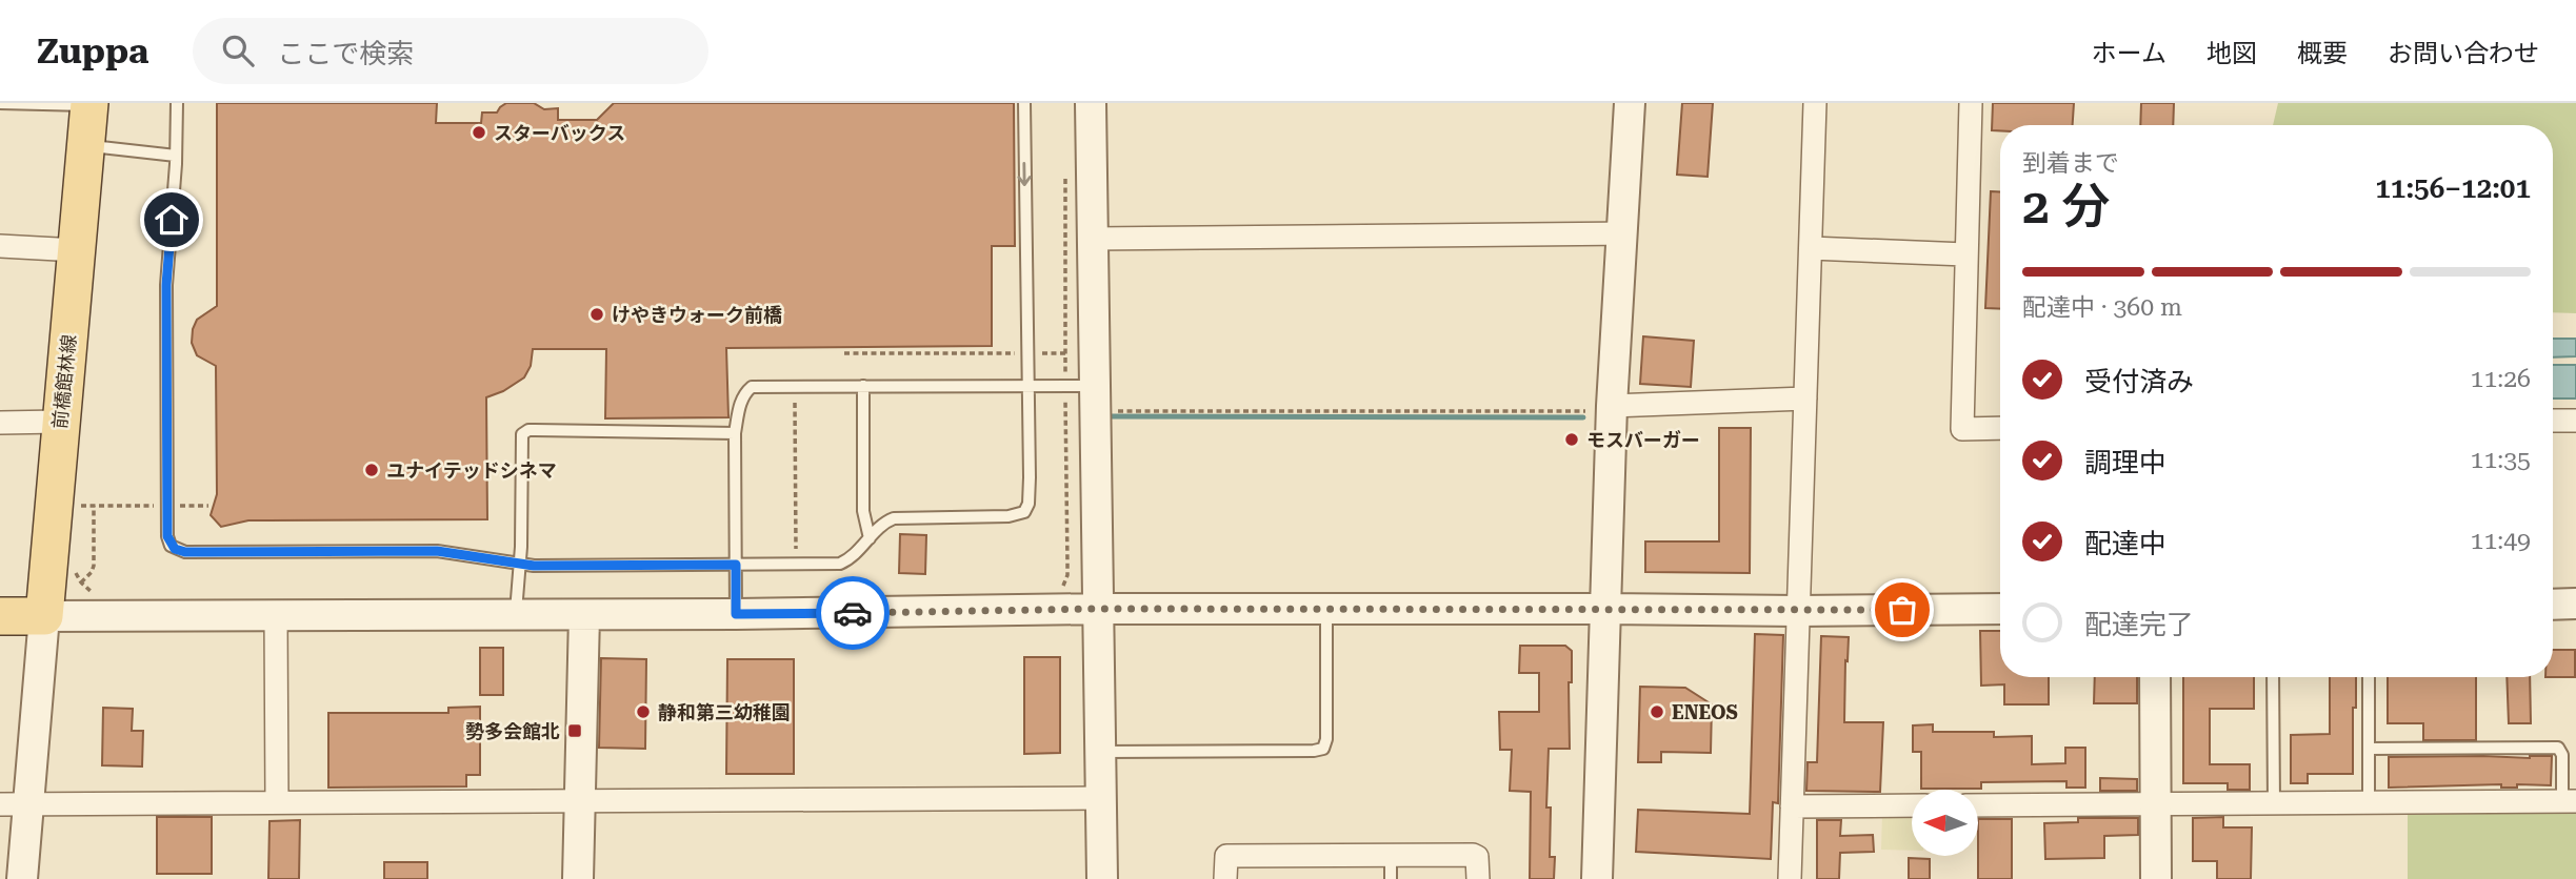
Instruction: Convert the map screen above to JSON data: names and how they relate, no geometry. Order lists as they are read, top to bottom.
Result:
{
  "streets": {
    "main road": ["前橋館林線"]
  },
  "places": {
    "other": [
      "スターバックス",
      "けやきウォーク前橋",
      "モスバーガー",
      "ユナイテッドシネマ",
      "静和第三幼稚園",
      "ENEOS"
    ],
    "transit": ["勢多会館北"]
  },
  "north": "left",
  "page": {
    "header": "Zuppa",
    "search": "ここで検索",
    "nav": [
      "ホーム",
      "地図",
      "概要",
      "お問い合わせ"
    ],
    "heading": ["2 分", "到着まで", "11:56–12:01"],
    "bar": "配達中 · 360 m",
    "list": [
      ["受付済み", "11:26"],
      ["調理中", "11:35"],
      ["配達中", "11:49"],
      "配達完了"
    ]
  }
}
